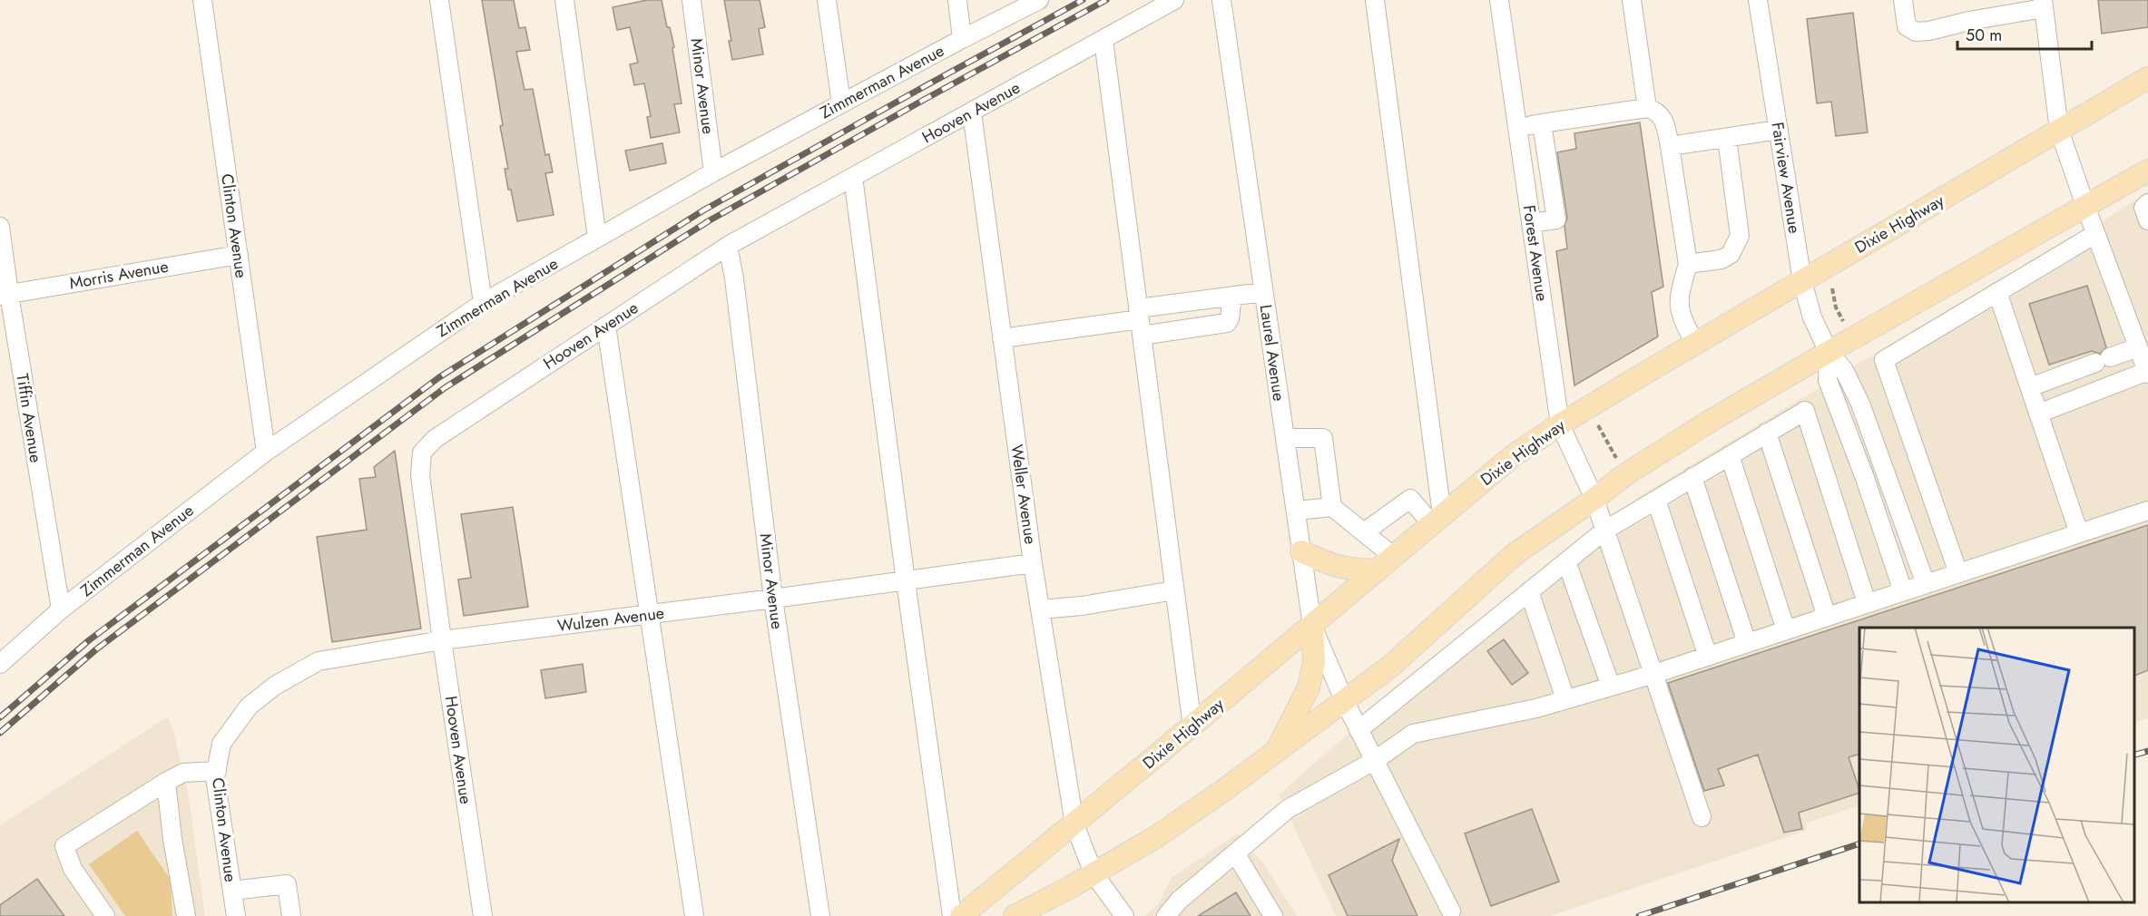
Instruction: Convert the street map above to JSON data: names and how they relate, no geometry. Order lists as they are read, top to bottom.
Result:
{
  "streets": {
    "main road": ["Dixie Highway"],
    "street": [
      "Zimmerman Avenue",
      "Minor Avenue",
      "Hooven Avenue",
      "Fairview Avenue",
      "Clinton Avenue",
      "Forest Avenue",
      "Morris Avenue",
      "Laurel Avenue",
      "Tiffin Avenue",
      "Weller Avenue",
      "Wulzen Avenue"
    ]
  },
  "crossings": [
    ["Zimmerman Avenue", "Minor Avenue"],
    ["Zimmerman Avenue", "Clinton Avenue"],
    ["Zimmerman Avenue", "Tiffin Avenue"],
    ["Minor Avenue", "Hooven Avenue"],
    ["Minor Avenue", "Wulzen Avenue"],
    ["Hooven Avenue", "Weller Avenue"],
    ["Hooven Avenue", "Wulzen Avenue"],
    ["Fairview Avenue", "Dixie Highway"],
    ["Dixie Highway", "Forest Avenue"],
    ["Dixie Highway", "Laurel Avenue"],
    ["Dixie Highway", "Weller Avenue"],
    ["Clinton Avenue", "Morris Avenue"],
    ["Clinton Avenue", "Wulzen Avenue"],
    ["Morris Avenue", "Tiffin Avenue"],
    ["Weller Avenue", "Wulzen Avenue"]
  ],
  "scale_bar": "50 m"
}
